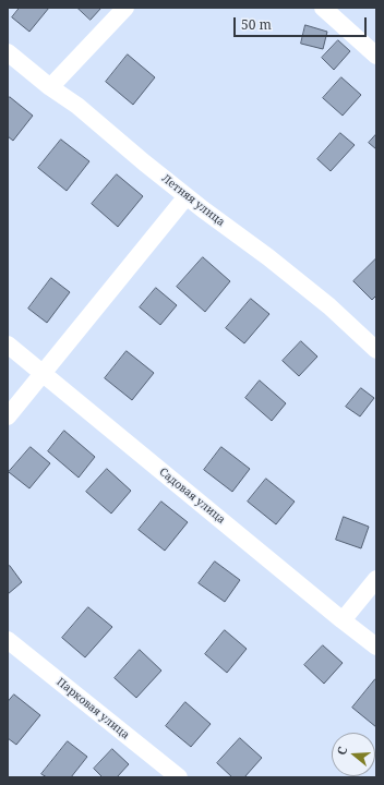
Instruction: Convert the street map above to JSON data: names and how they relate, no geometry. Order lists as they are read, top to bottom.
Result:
{
  "streets": {
    "street": ["Летняя улица", "Садовая улица", "Парковая улица"]
  },
  "scale_bar": "50 m",
  "north": "left"
}
